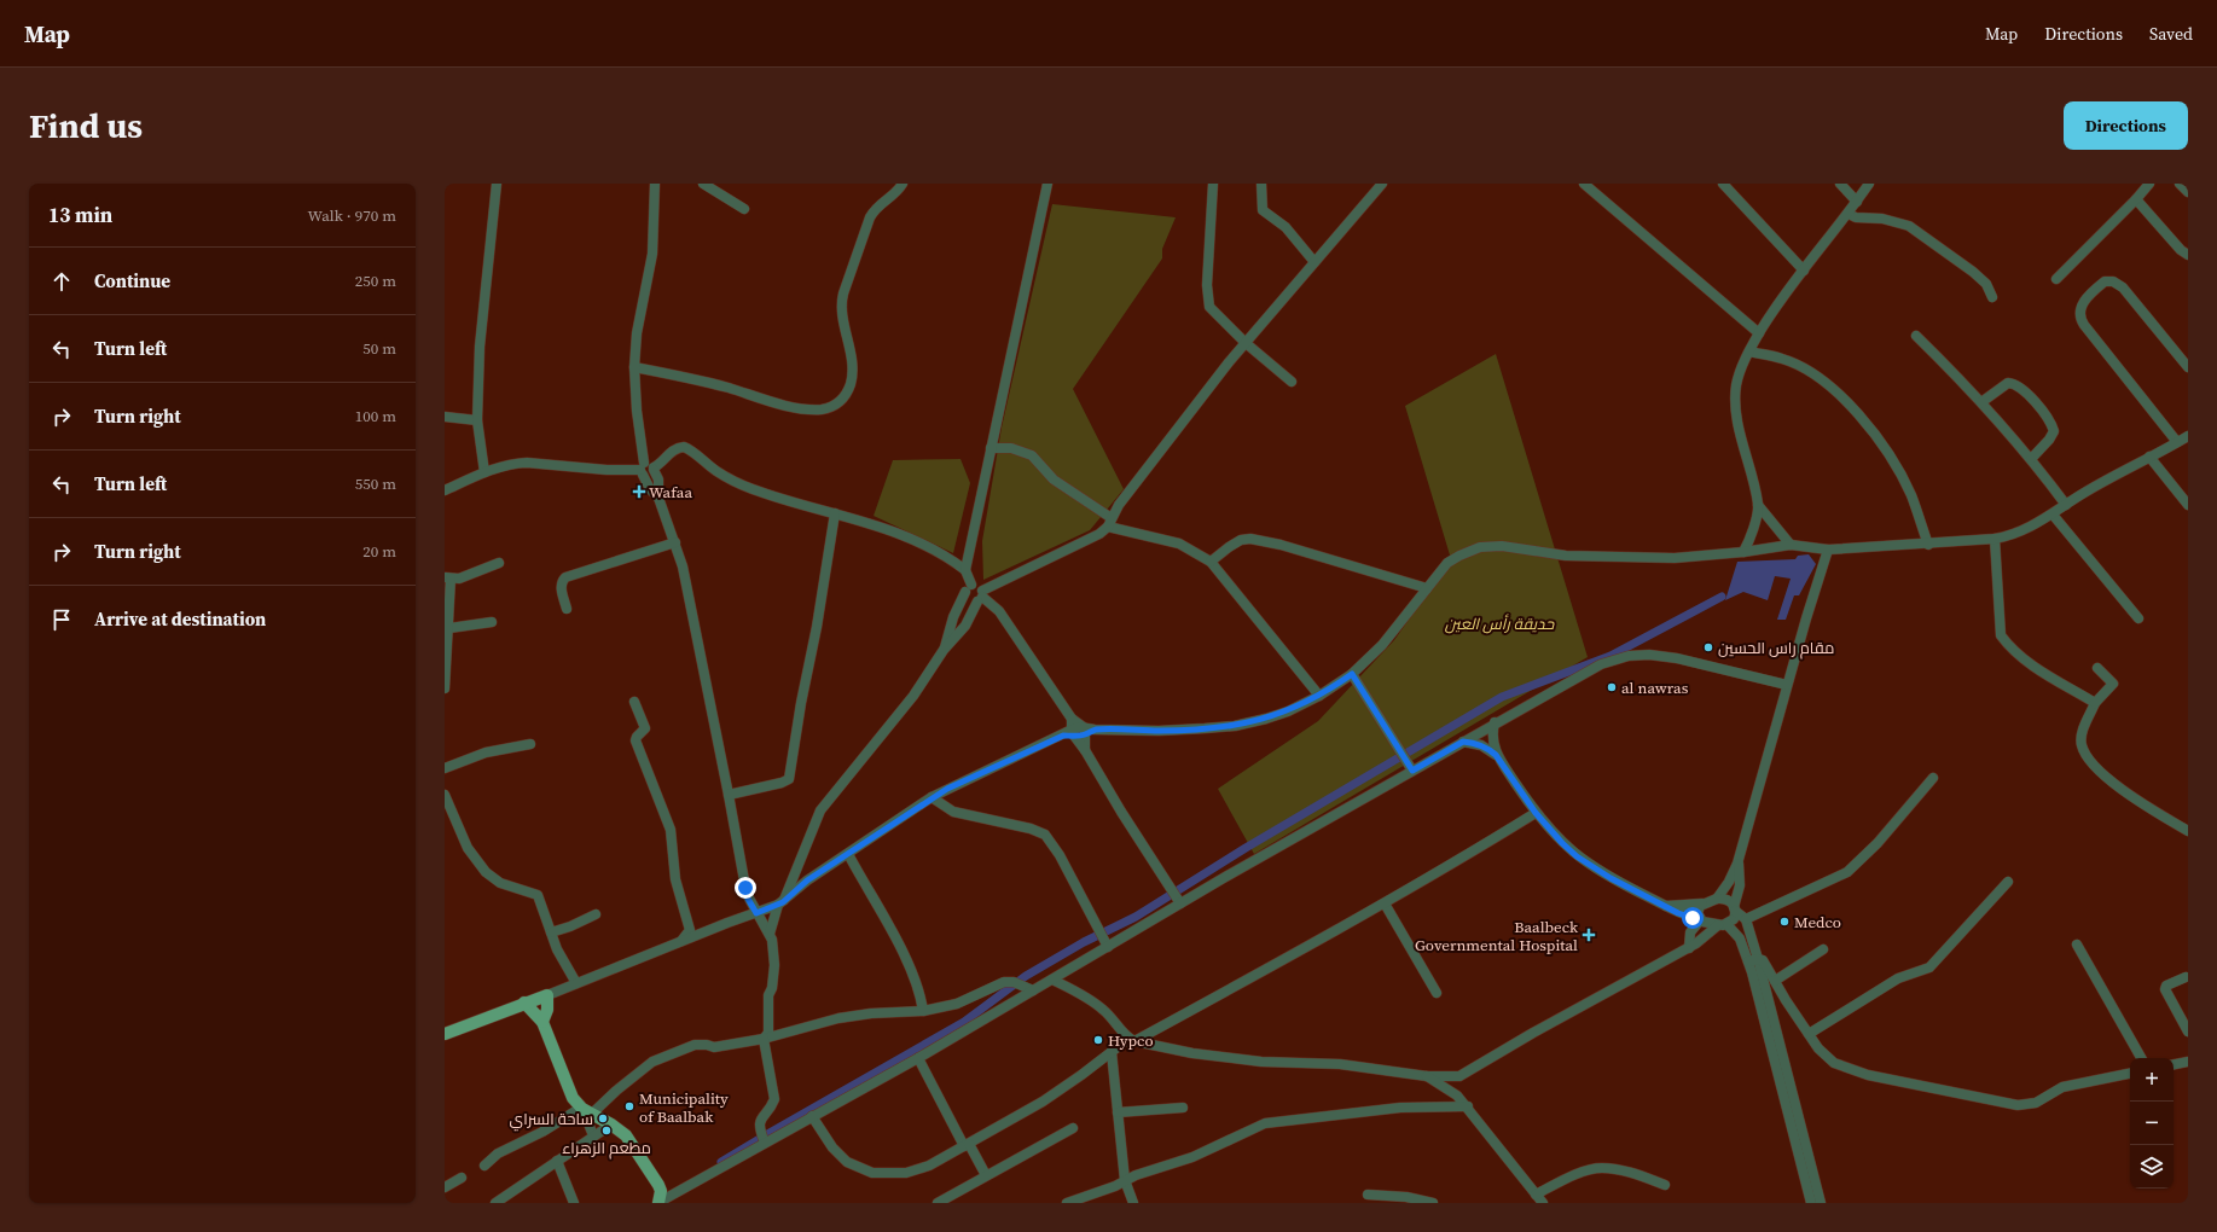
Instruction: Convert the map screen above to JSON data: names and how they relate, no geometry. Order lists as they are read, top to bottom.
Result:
{
  "parks": ["حديقة رأس العين"],
  "places": {
    "health": ["Wafaa", "Baalbeck Governmental Hospital"],
    "other": [
      "مقام راس الحسين",
      "al nawras",
      "Medco",
      "Hypco",
      "Municipality of Baalbak",
      "ساحة السراي",
      "مطعم الزهراء"
    ]
  },
  "page": {
    "header": "Map",
    "nav": ["Map", "Directions", "Saved"],
    "buttons": "Directions",
    "title": "Find us",
    "heading": ["13 min", "Walk · 970 m"],
    "list": [
      ["Continue", "250 m"],
      ["Turn left", "50 m"],
      ["Turn right", "100 m"],
      ["Turn left", "550 m"],
      ["Turn right", "20 m"],
      "Arrive at destination"
    ],
    "map_buttons": ["+", "−"]
  }
}
